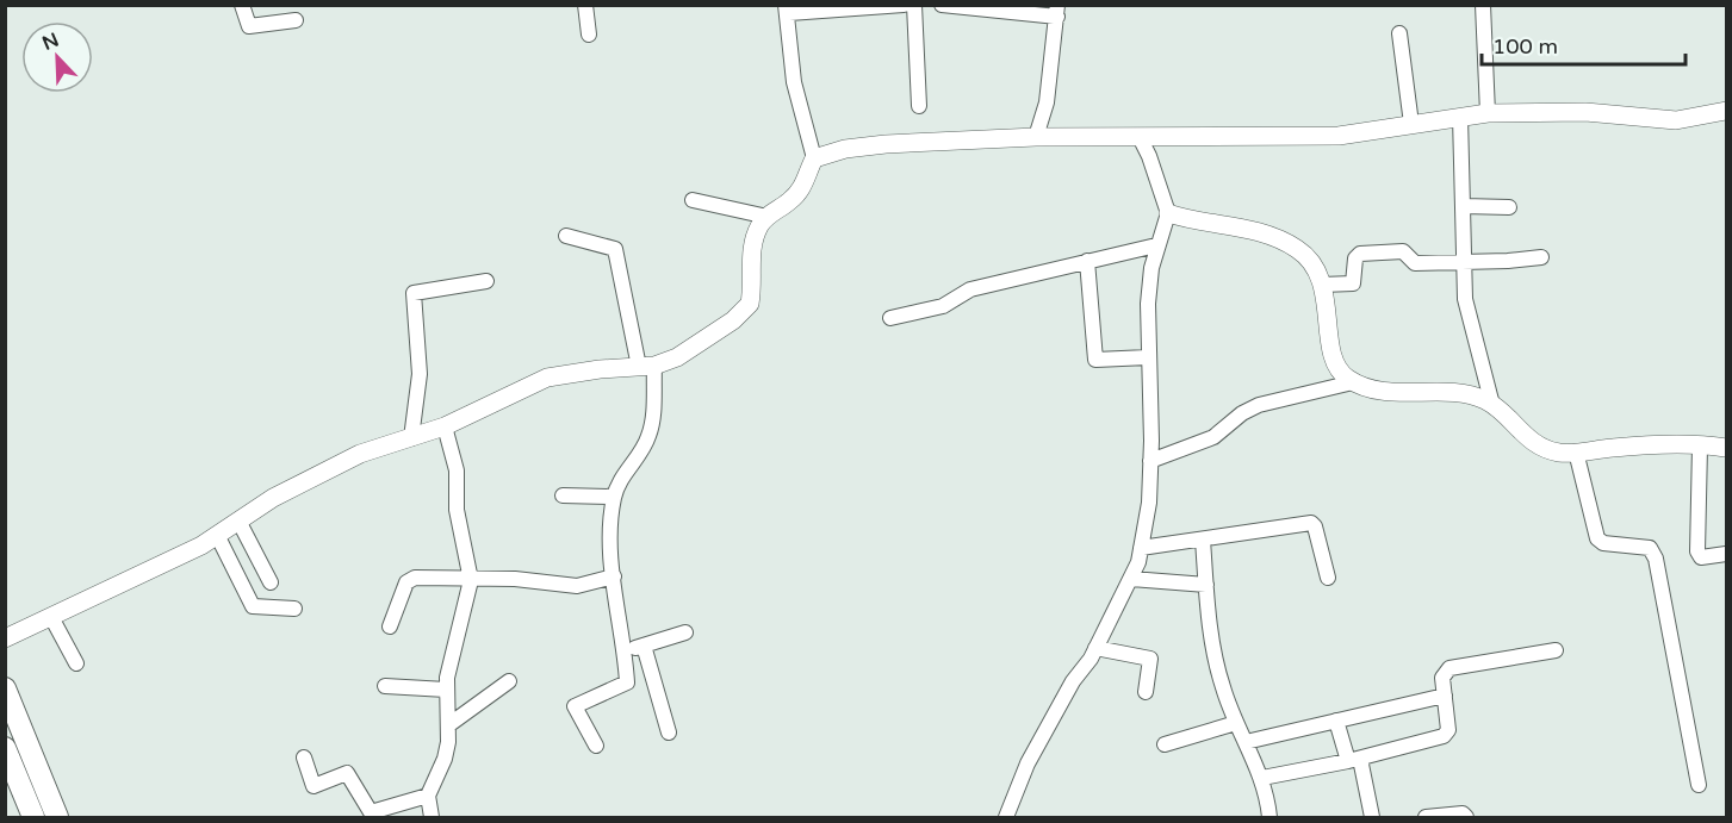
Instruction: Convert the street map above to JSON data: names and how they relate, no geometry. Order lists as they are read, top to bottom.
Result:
{
  "scale_bar": "100 m",
  "north": "top left"
}
